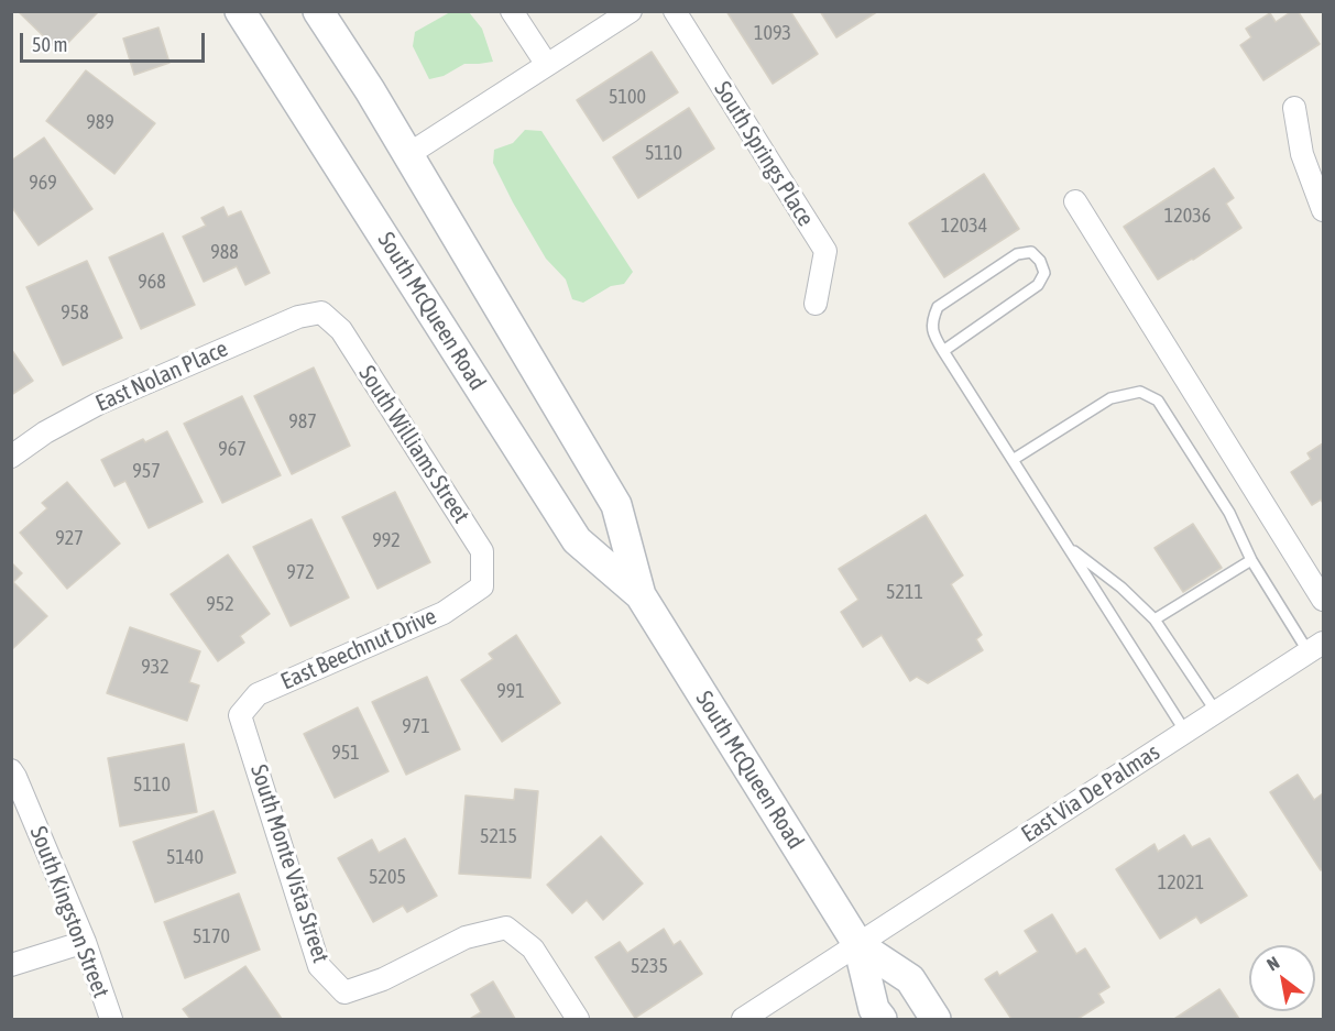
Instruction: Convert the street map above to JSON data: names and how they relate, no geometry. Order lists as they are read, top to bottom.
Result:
{
  "streets": {
    "main road": ["South McQueen Road"],
    "street": [
      "South Springs Place",
      "East Nolan Place",
      "South Williams Street",
      "East Beechnut Drive",
      "East Via De Palmas",
      "South Monte Vista Street",
      "South Kingston Street"
    ]
  },
  "crossings": [
    ["South McQueen Road", "East Via De Palmas"],
    ["East Nolan Place", "South Williams Street"],
    ["South Williams Street", "East Beechnut Drive"],
    ["East Beechnut Drive", "South Monte Vista Street"]
  ],
  "house_numbers": [
    "1093",
    "5100",
    "989",
    "5110",
    "969",
    "12036",
    "12034",
    "988",
    "968",
    "958",
    "987",
    "967",
    "957",
    "927",
    "992",
    "972",
    "5211",
    "952",
    "932",
    "991",
    "971",
    "951",
    "5110",
    "5215",
    "5140",
    "5205",
    "12021",
    "5170",
    "5235"
  ],
  "scale_bar": "50 m",
  "north": "top left"
}
